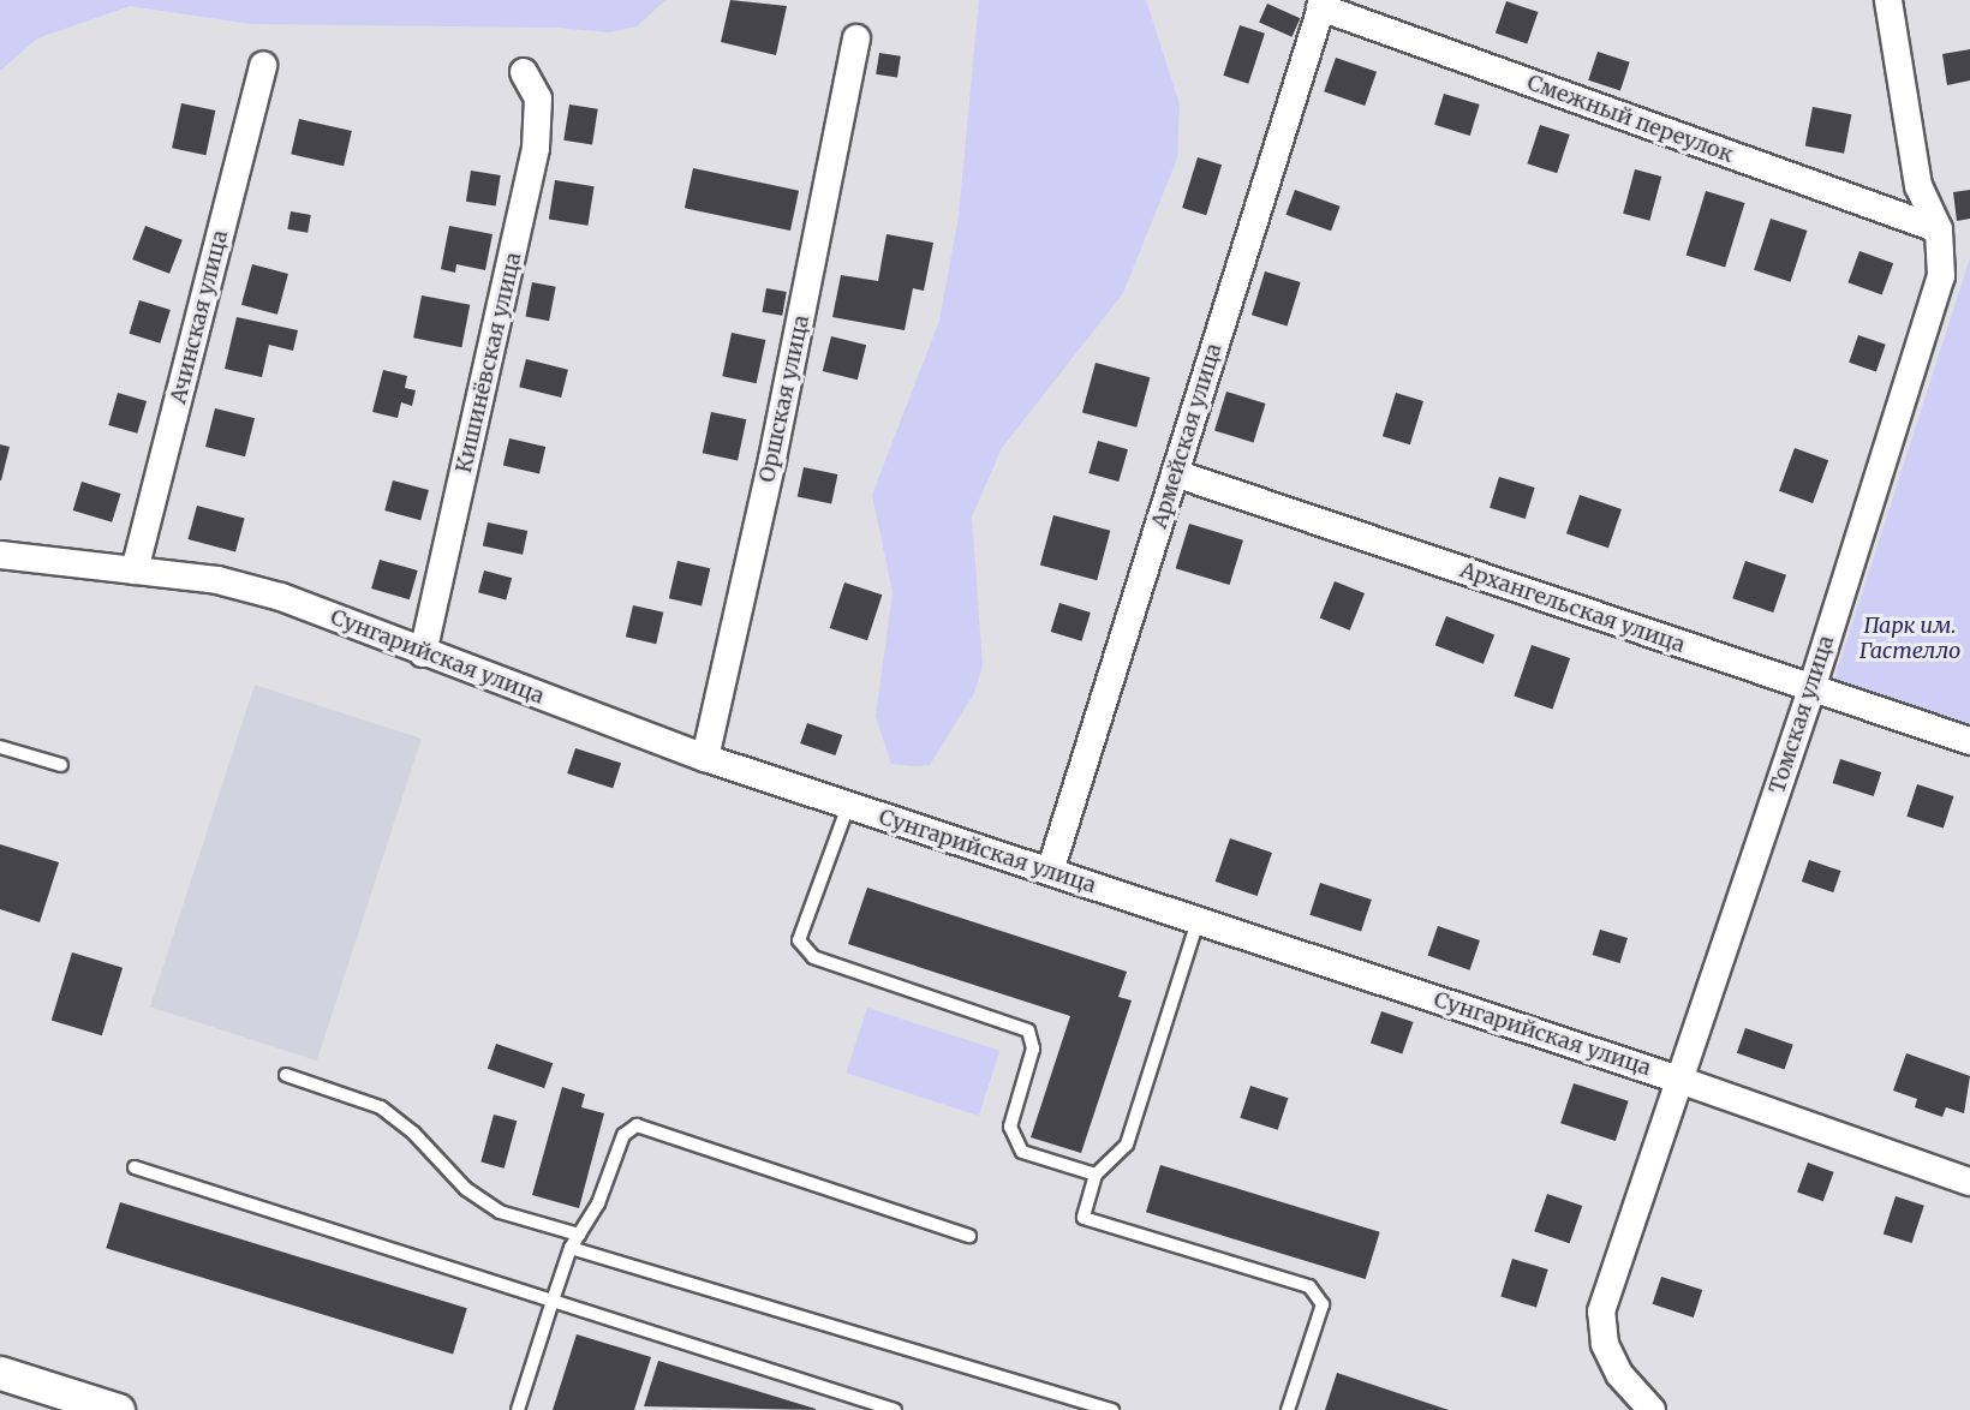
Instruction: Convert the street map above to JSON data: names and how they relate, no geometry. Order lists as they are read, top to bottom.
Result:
{
  "streets": {
    "street": [
      "Смежный переулок",
      "Ачинская улица",
      "Кишинёвская улица",
      "Оршская улица",
      "Армейская улица",
      "Архангельская улица",
      "Сунгарийская улица",
      "Томская улица"
    ]
  },
  "crossings": [
    ["Смежный переулок", "Армейская улица"],
    ["Смежный переулок", "Томская улица"],
    ["Ачинская улица", "Сунгарийская улица"],
    ["Кишинёвская улица", "Сунгарийская улица"],
    ["Оршская улица", "Сунгарийская улица"],
    ["Армейская улица", "Архангельская улица"],
    ["Армейская улица", "Сунгарийская улица"],
    ["Архангельская улица", "Томская улица"],
    ["Сунгарийская улица", "Томская улица"]
  ],
  "parks": ["Парк им. Гастелло"]
}
